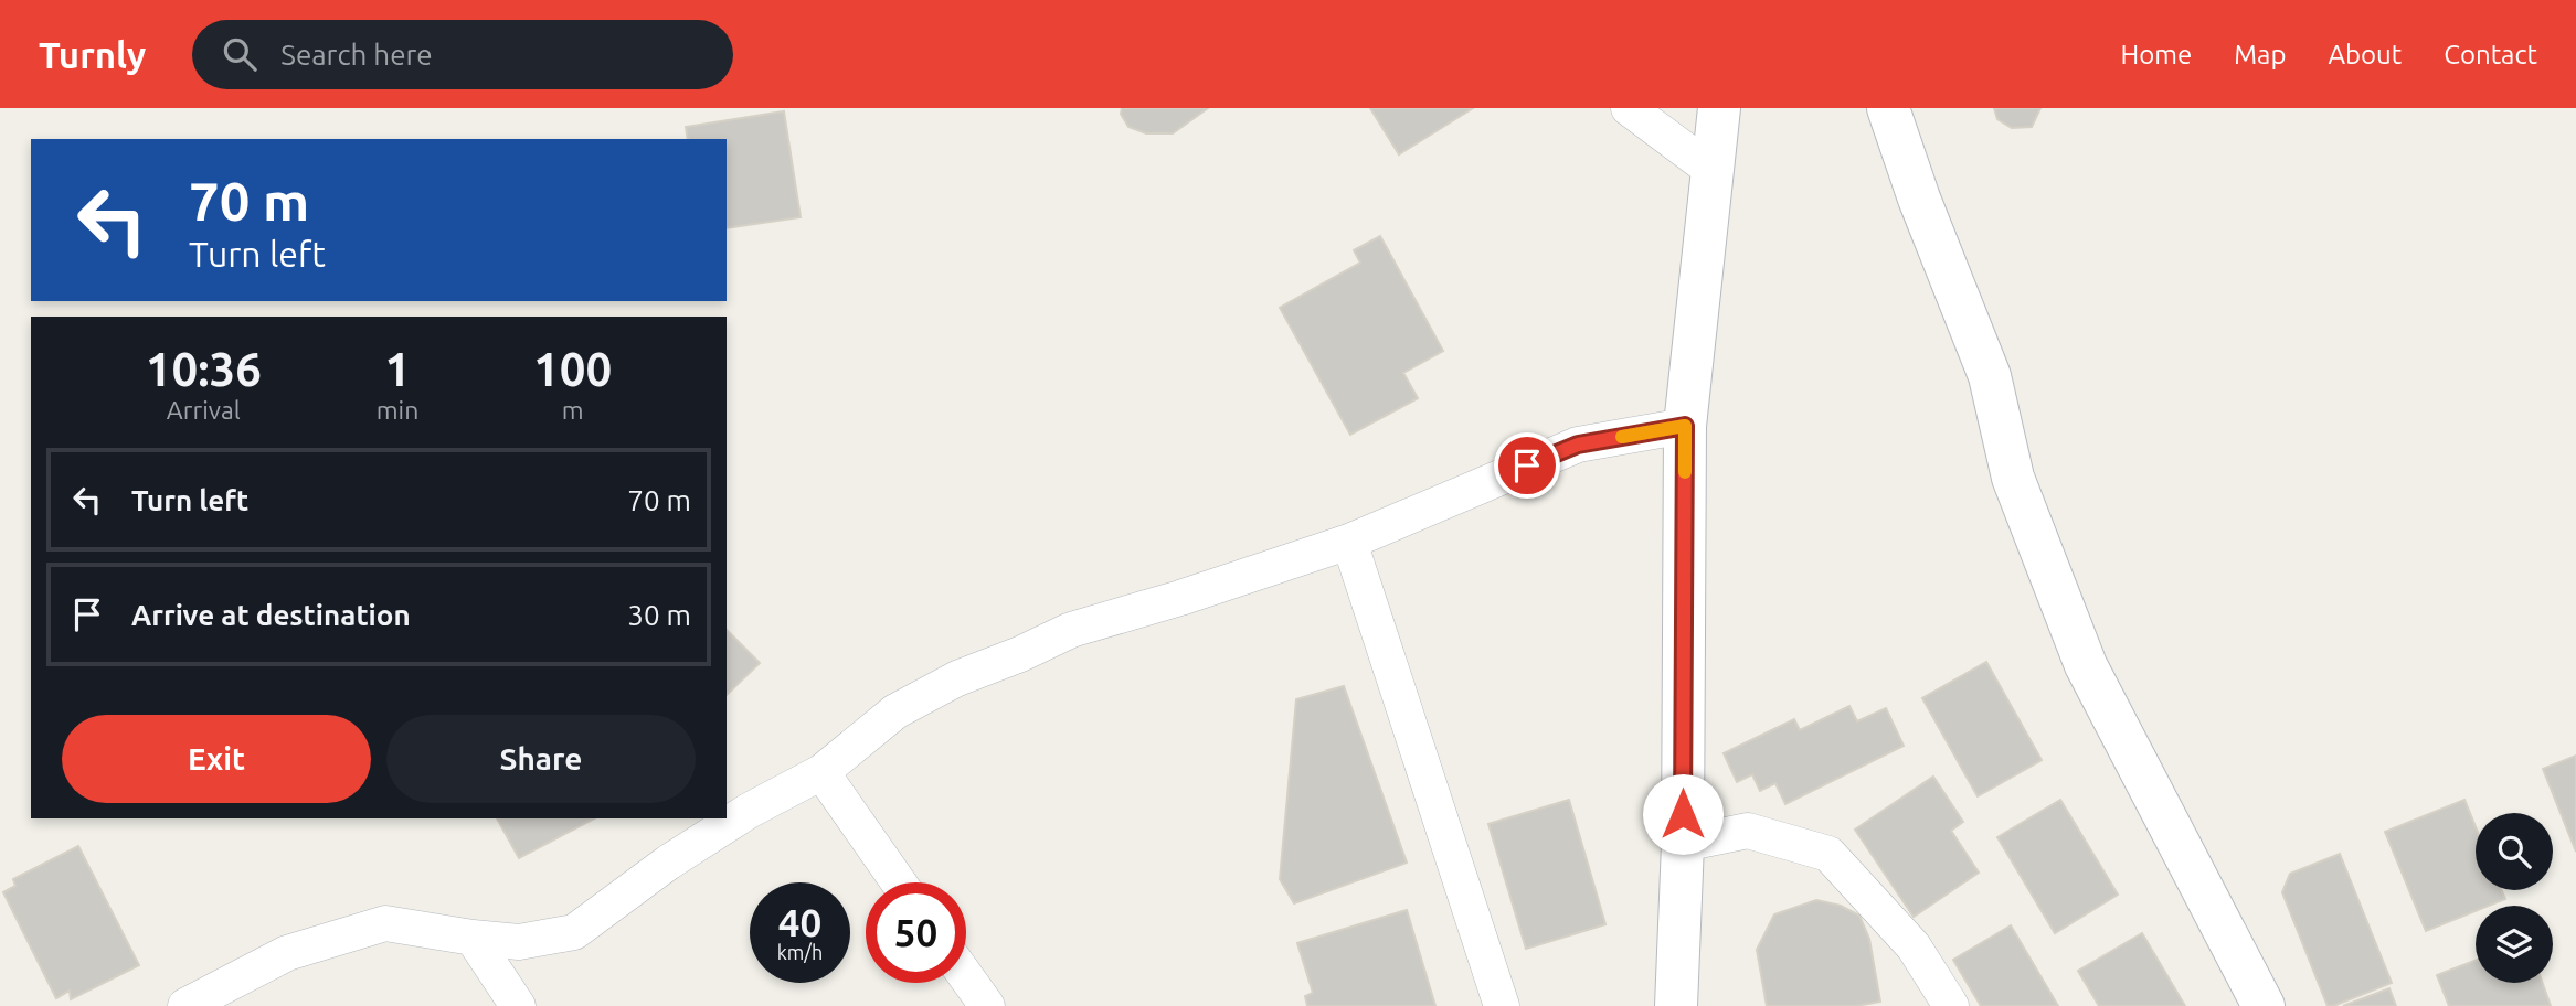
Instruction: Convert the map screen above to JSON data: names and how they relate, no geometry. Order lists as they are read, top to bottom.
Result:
{
  "page": {
    "header": "Turnly",
    "search": "Search here",
    "nav": [
      "Home",
      "Map",
      "About",
      "Contact"
    ],
    "turn": ["70 m", "Turn left"],
    "eta": [
      "10:36",
      "Arrival",
      "1",
      "min",
      "100",
      "m"
    ],
    "list": [
      {
        "name": "Turn left",
        "value": "70 m"
      },
      {
        "name": "Arrive at destination",
        "value": "30 m"
      }
    ],
    "buttons": ["Exit", "Share"],
    "speed": "40 km/h",
    "limit": "50"
  }
}
